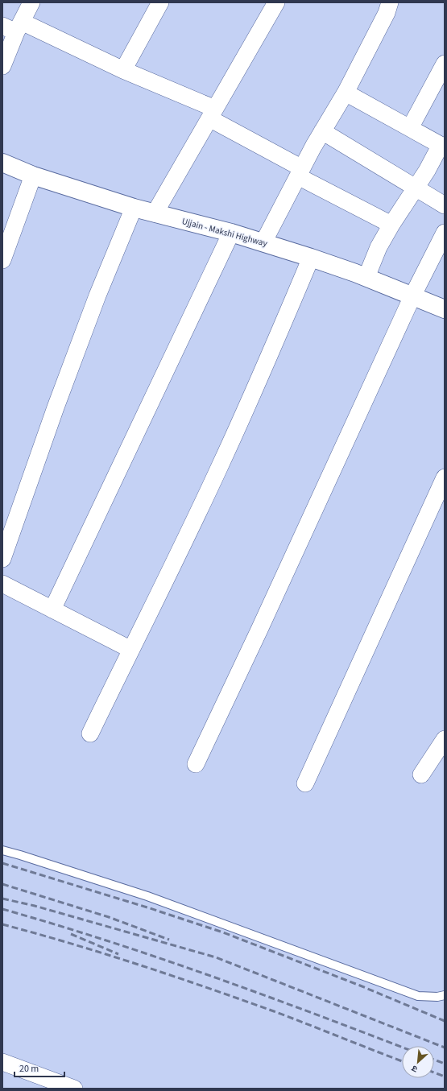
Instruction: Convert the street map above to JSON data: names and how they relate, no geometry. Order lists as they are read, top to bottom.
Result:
{
  "streets": {
    "main road": ["Ujjain - Makshi Highway"]
  },
  "scale_bar": "20 m",
  "north": "bottom left"
}
